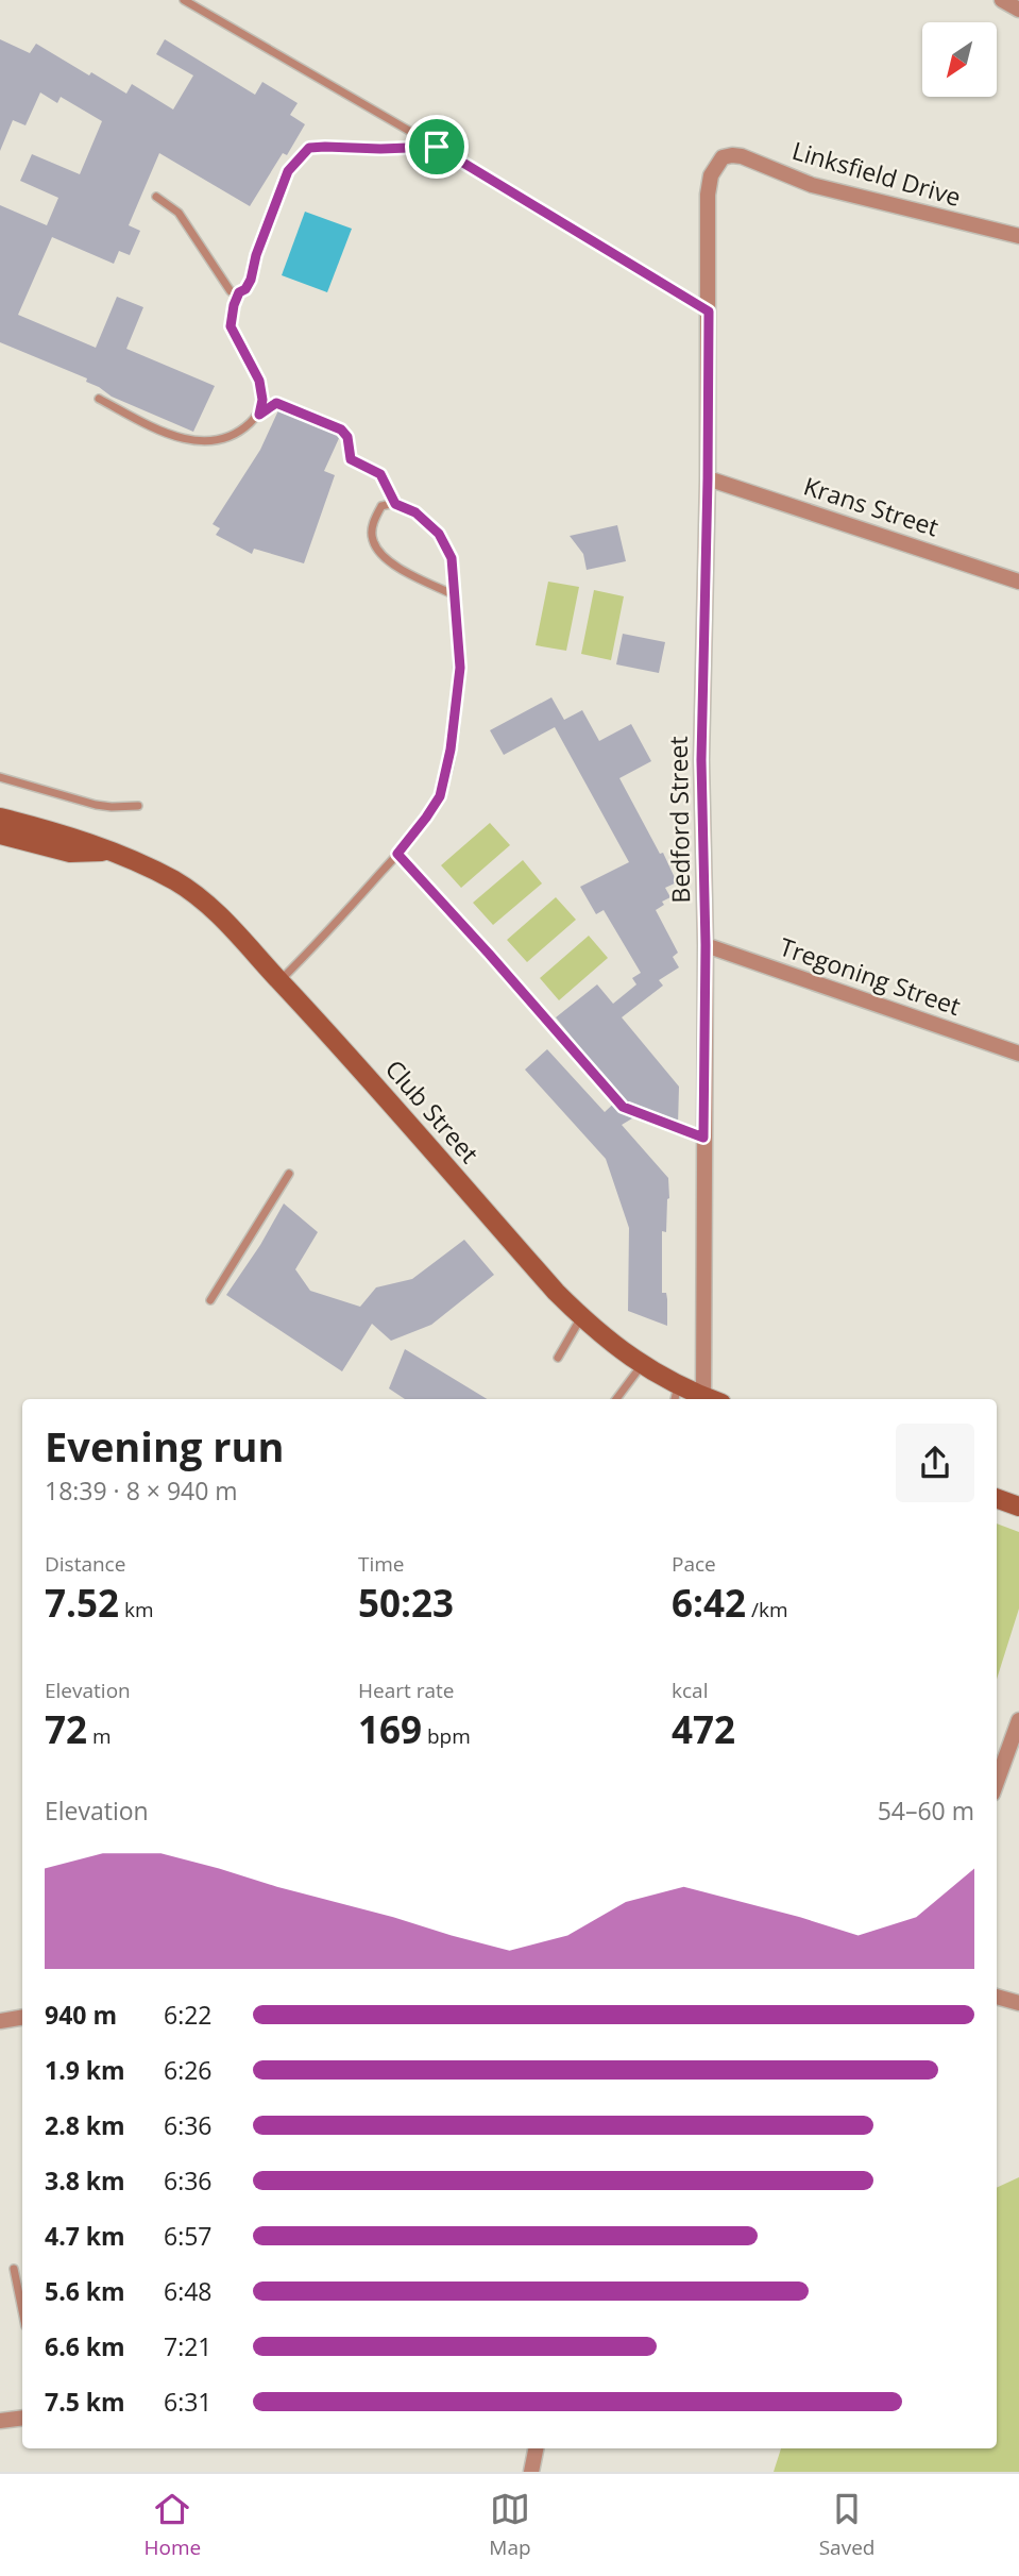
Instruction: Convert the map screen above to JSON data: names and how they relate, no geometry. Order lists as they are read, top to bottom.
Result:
{
  "streets": {
    "main road": ["Club Street"],
    "street": [
      "Linksfield Drive",
      "Krans Street",
      "Bedford Street",
      "Tregoning Street"
    ]
  },
  "crossings": [
    ["Linksfield Drive", "Bedford Street"],
    ["Krans Street", "Bedford Street"],
    ["Bedford Street", "Tregoning Street"]
  ],
  "north": "bottom left",
  "page": {
    "heading": ["Evening run", "18:39 · 8 × 940 m"],
    "stats": [
      ["Distance", "7.52 km"],
      ["Time", "50:23"],
      ["Pace", "6:42 /km"],
      ["Elevation", "72 m"],
      ["Heart rate", "169 bpm"],
      ["kcal", "472"]
    ],
    "chart": ["Elevation", "54–60 m"],
    "list": [
      {
        "name": "940 m",
        "note": "6:22"
      },
      {
        "name": "1.9 km",
        "note": "6:26"
      },
      {
        "name": "2.8 km",
        "note": "6:36"
      },
      {
        "name": "3.8 km",
        "note": "6:36"
      },
      {
        "name": "4.7 km",
        "note": "6:57"
      },
      {
        "name": "5.6 km",
        "note": "6:48"
      },
      {
        "name": "6.6 km",
        "note": "7:21"
      },
      {
        "name": "7.5 km",
        "note": "6:31"
      }
    ],
    "tabs": ["Home", "Map", "Saved"]
  }
}
